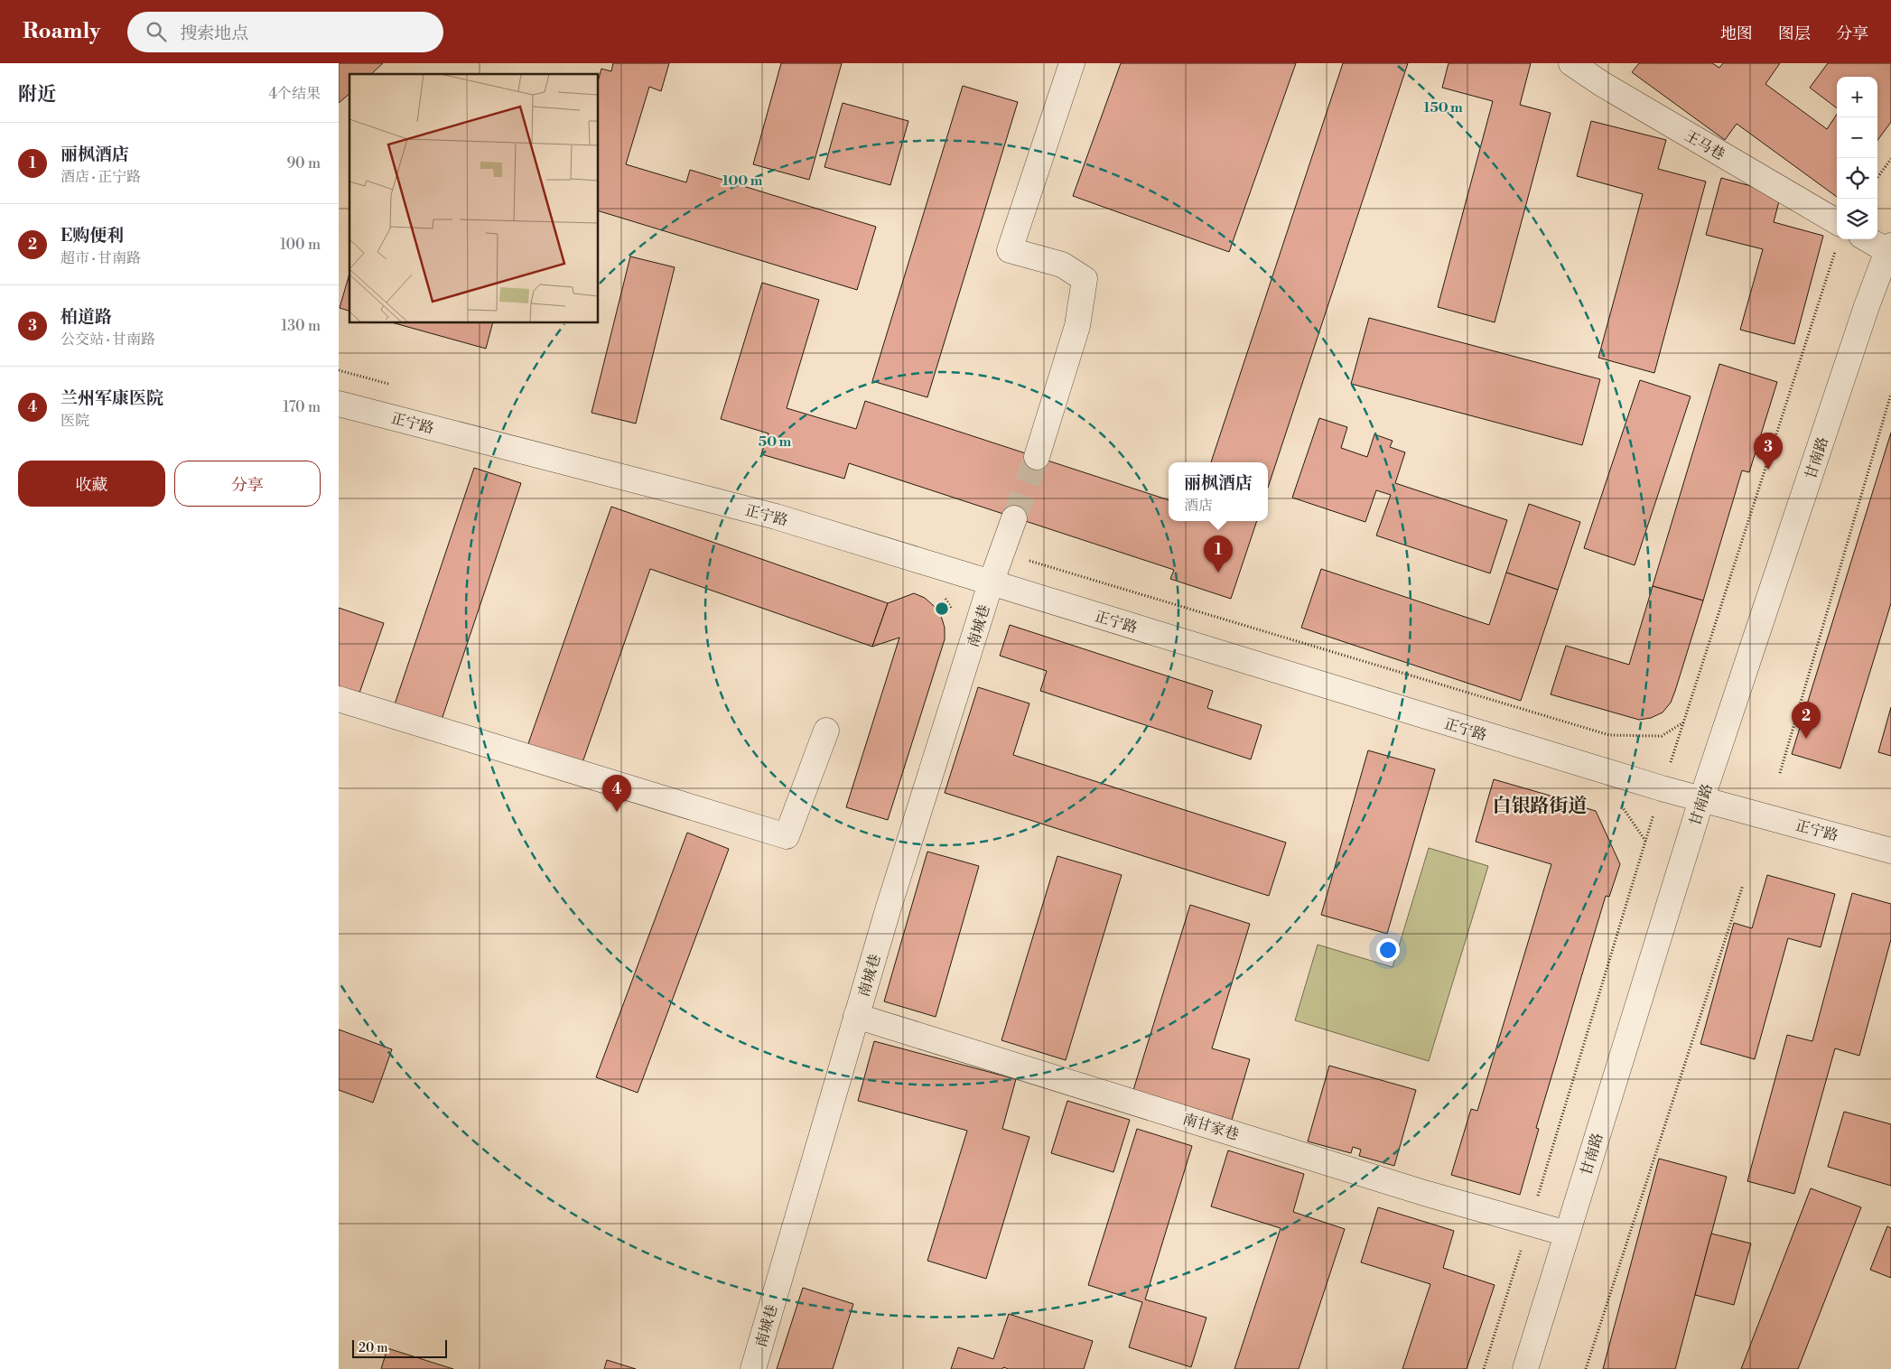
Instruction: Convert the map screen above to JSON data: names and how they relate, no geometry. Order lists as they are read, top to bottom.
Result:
{
  "streets": {
    "street": [
      "王马巷",
      "正宁路",
      "甘南路",
      "南城巷",
      "南甘家巷"
    ]
  },
  "crossings": [
    ["正宁路", "甘南路"],
    ["正宁路", "南城巷"],
    ["甘南路", "南甘家巷"],
    ["南城巷", "南甘家巷"]
  ],
  "districts": ["白银路街道"],
  "scale_bar": "20 m",
  "page": {
    "header": "Roamly",
    "search": "搜索地点",
    "nav": ["地图", "图层", "分享"],
    "heading": ["附近", "4个结果"],
    "map_buttons": ["+", "−"],
    "list": [
      {
        "mark": "1",
        "name": "丽枫酒店",
        "note": "酒店 · 正宁路",
        "value": "90 m"
      },
      {
        "mark": "2",
        "name": "E购便利",
        "note": "超市 · 甘南路",
        "value": "100 m"
      },
      {
        "mark": "3",
        "name": "柏道路",
        "note": "公交站 · 甘南路",
        "value": "130 m"
      },
      {
        "mark": "4",
        "name": "兰州军康医院",
        "note": "医院",
        "value": "170 m"
      }
    ],
    "pins": [
      "3",
      "1",
      "2",
      "4"
    ],
    "buttons": ["收藏", "分享"],
    "popup": ["丽枫酒店", "酒店"],
    "scale": "20 m"
  },
  "rings": ["150 m", "100 m", "50 m"]
}
